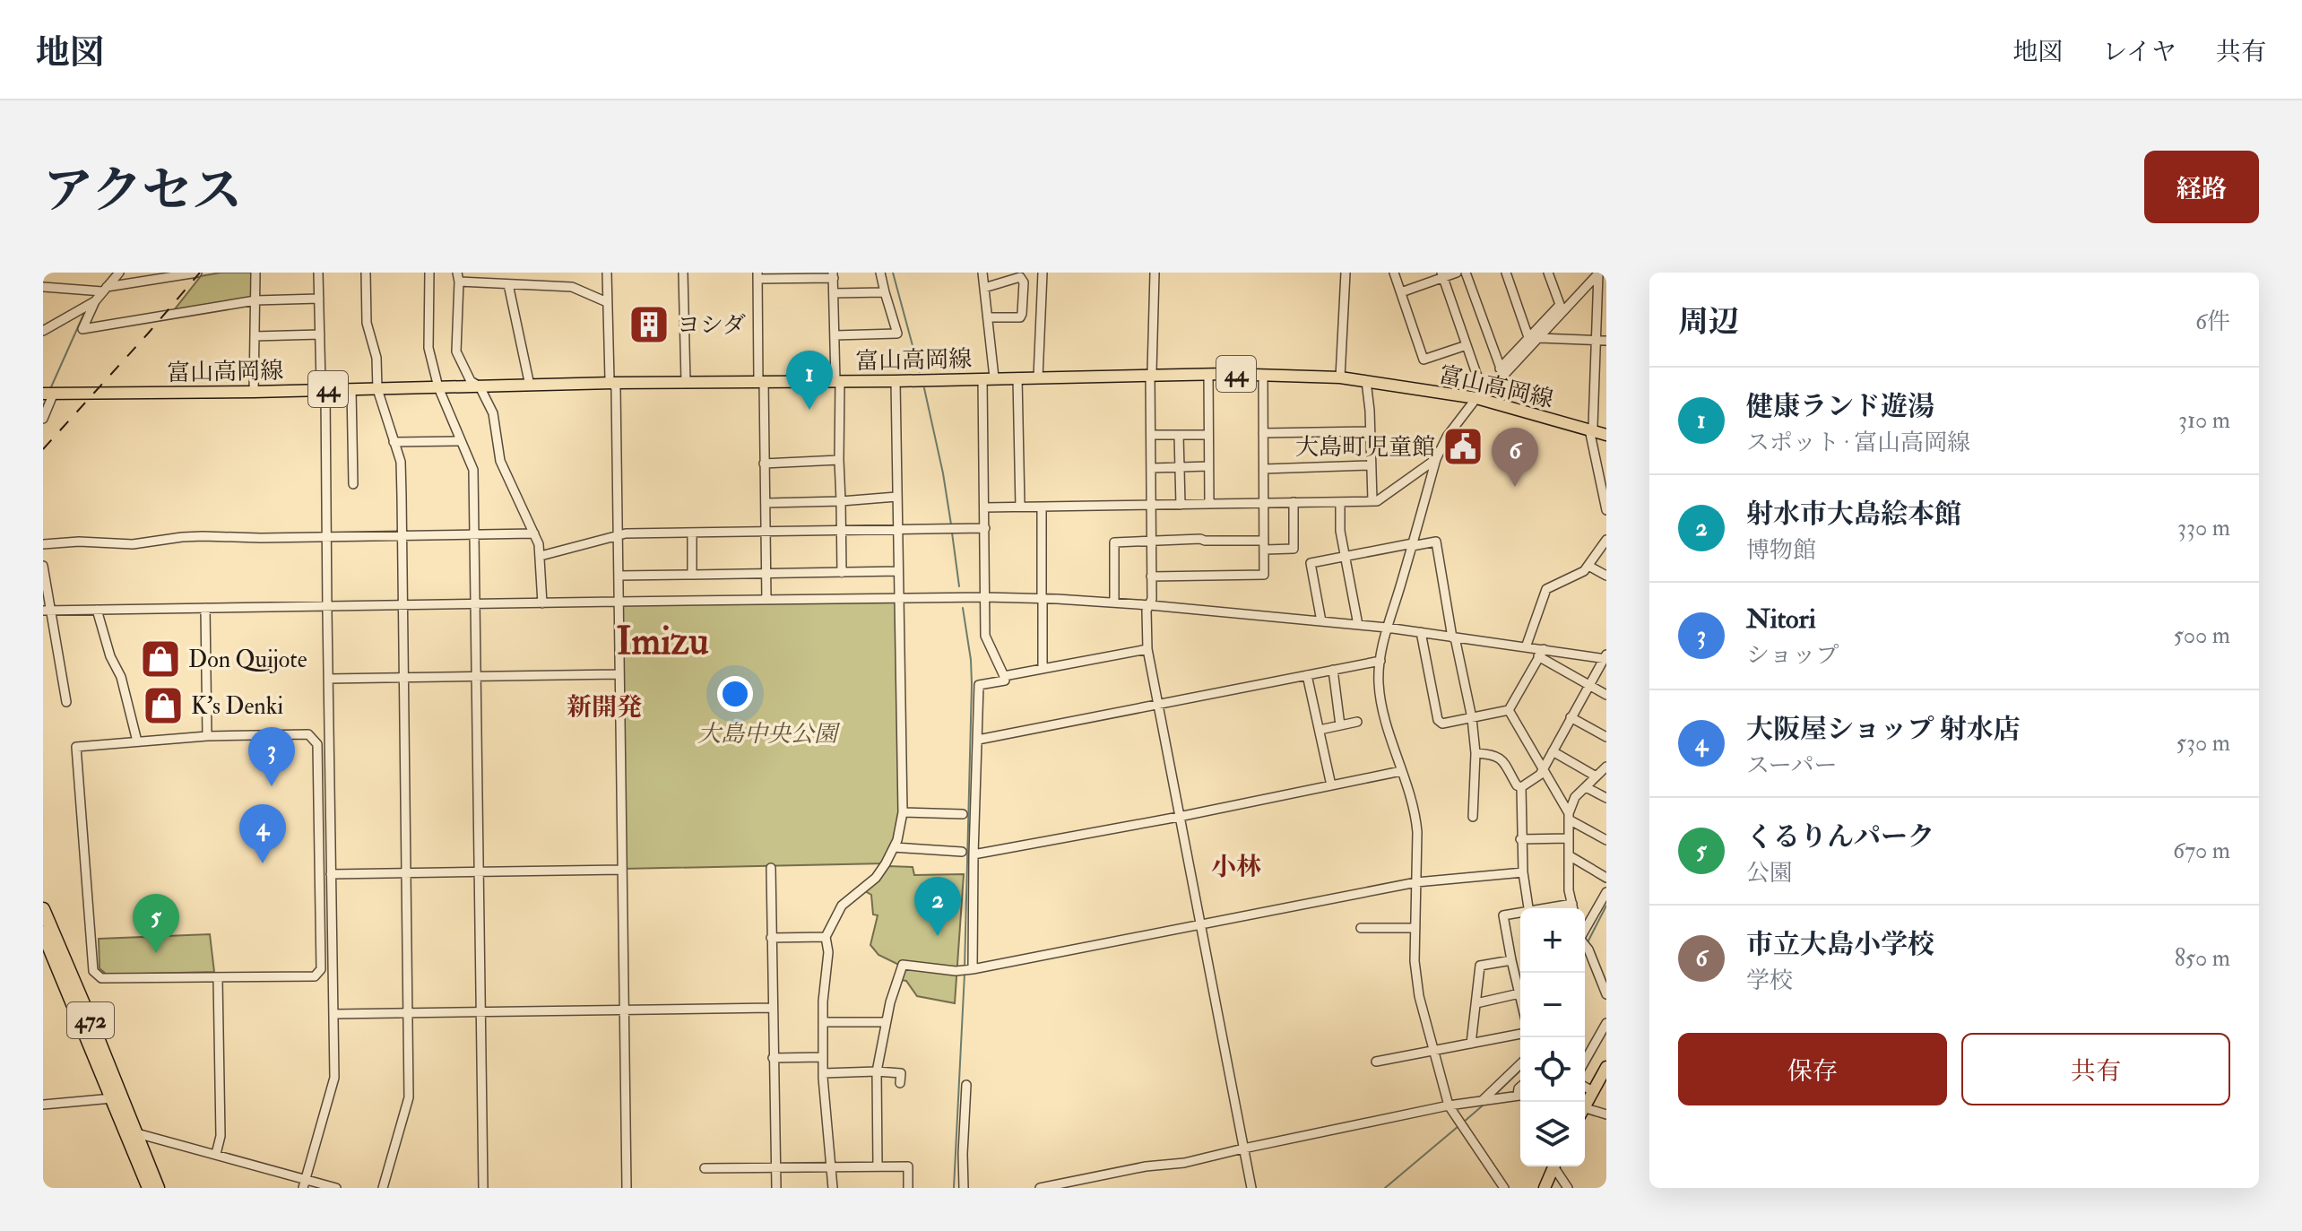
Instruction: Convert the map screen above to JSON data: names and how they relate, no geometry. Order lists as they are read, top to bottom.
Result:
{
  "streets": {
    "highway": ["472"],
    "main road": ["富山高岡線", "44"]
  },
  "districts": ["Imizu", "新開発", "小林"],
  "parks": ["大島中央公園"],
  "places": {
    "building": ["ヨシダ"],
    "public building": ["大島町児童館"],
    "shop": ["Don Quijote", "K's Denki"]
  },
  "page": {
    "header": "地図",
    "nav": ["地図", "レイヤ", "共有"],
    "title": "アクセス",
    "buttons": [
      "経路",
      ["保存", "共有"]
    ],
    "heading": ["周辺", "6件"],
    "pins": [
      "1",
      "6",
      "3",
      "4",
      "2",
      "5"
    ],
    "list": [
      {
        "mark": "1",
        "name": "健康ランド遊湯",
        "note": "スポット · 富山高岡線",
        "value": "310 m"
      },
      {
        "mark": "2",
        "name": "射水市大島絵本館",
        "note": "博物館",
        "value": "330 m"
      },
      {
        "mark": "3",
        "name": "Nitori",
        "note": "ショップ",
        "value": "500 m"
      },
      {
        "mark": "4",
        "name": "大阪屋ショップ 射水店",
        "note": "スーパー",
        "value": "530 m"
      },
      {
        "mark": "5",
        "name": "くるりんパーク",
        "note": "公園",
        "value": "670 m"
      },
      {
        "mark": "6",
        "name": "市立大島小学校",
        "note": "学校",
        "value": "850 m"
      }
    ],
    "map_buttons": ["+", "−"]
  }
}
